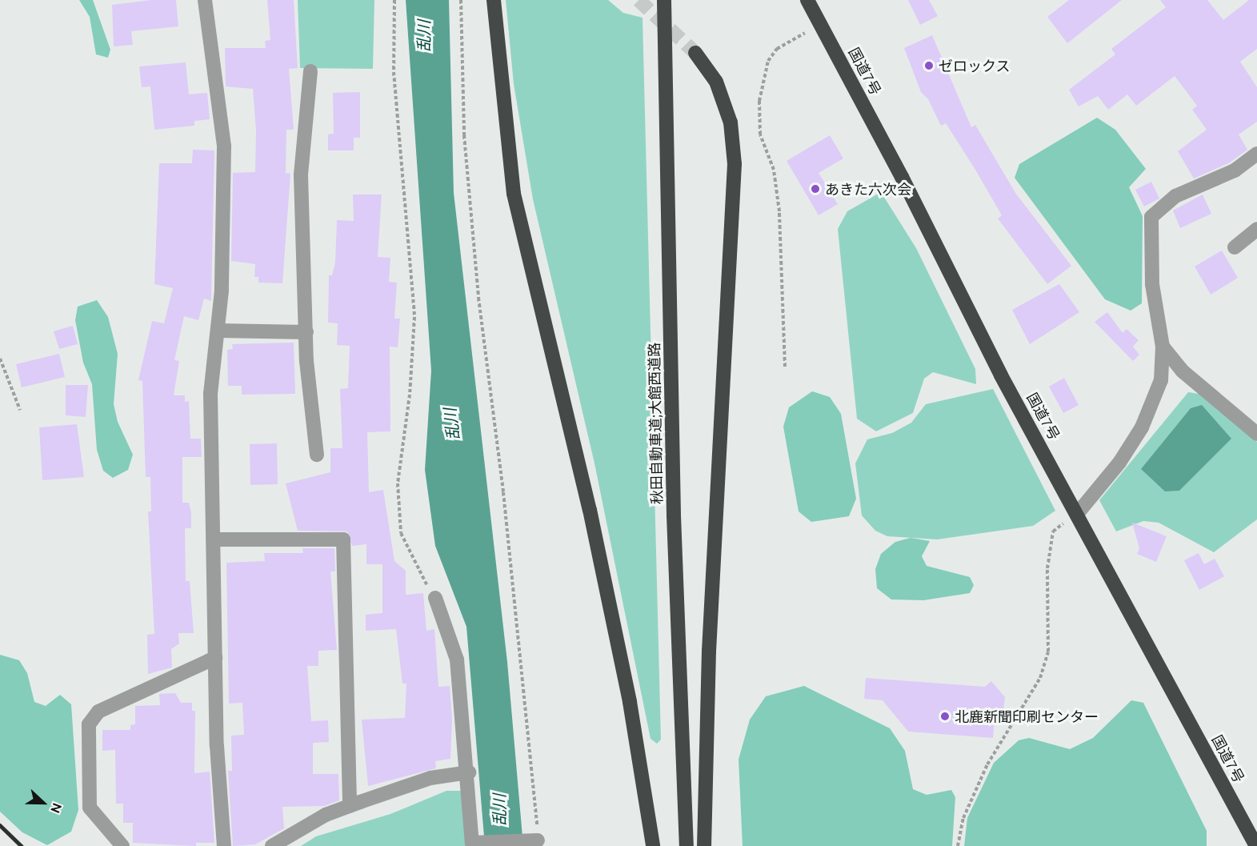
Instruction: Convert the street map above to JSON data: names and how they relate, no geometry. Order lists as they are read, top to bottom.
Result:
{
  "streets": {
    "highway": ["国道7号", "秋田自動車道;大館西道路"]
  },
  "water": ["乱川"],
  "places": ["ゼロックス", "あきた六次会", "北鹿新聞印刷センター"],
  "north": "right"
}
